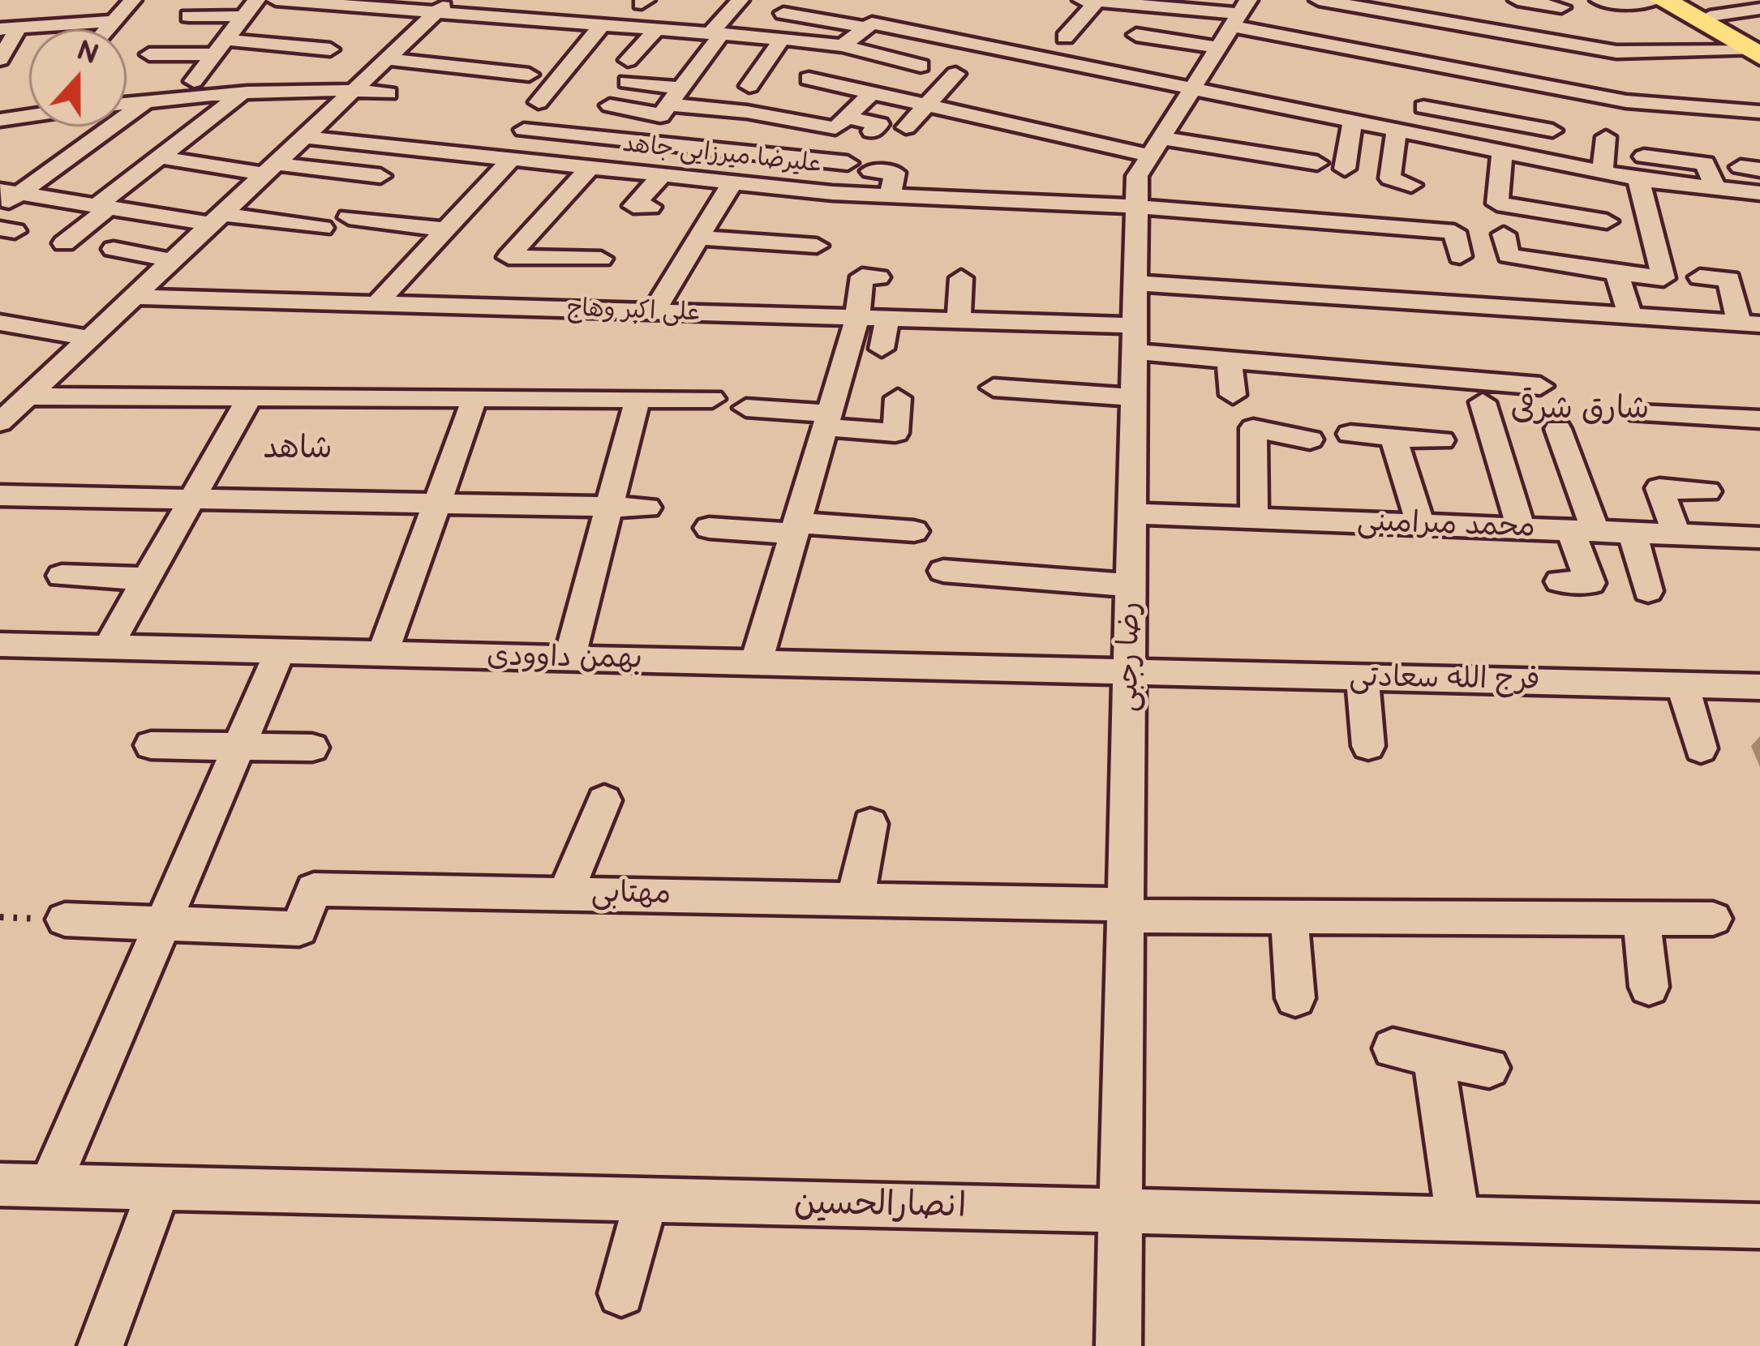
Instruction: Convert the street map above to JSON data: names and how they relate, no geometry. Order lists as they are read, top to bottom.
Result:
{
  "streets": {
    "street": [
      "علیرضا میرزایی جاهد",
      "علی اکبر وهاج",
      "محمد میرامینی",
      "رضا رجبی",
      "بهمن داوودی",
      "فرج الله سعادتی",
      "مهتابی",
      "انصارالحسین"
    ]
  },
  "crossings": [
    ["علیرضا میرزایی جاهد", "رضا رجبی"],
    ["علی اکبر وهاج", "رضا رجبی"],
    ["محمد میرامینی", "رضا رجبی"],
    ["رضا رجبی", "بهمن داوودی"],
    ["رضا رجبی", "فرج الله سعادتی"],
    ["رضا رجبی", "مهتابی"],
    ["رضا رجبی", "انصارالحسین"],
    ["بهمن داوودی", "فرج الله سعادتی"]
  ],
  "districts": ["شارق شرقی", "شاهد"],
  "north": "top"
}
